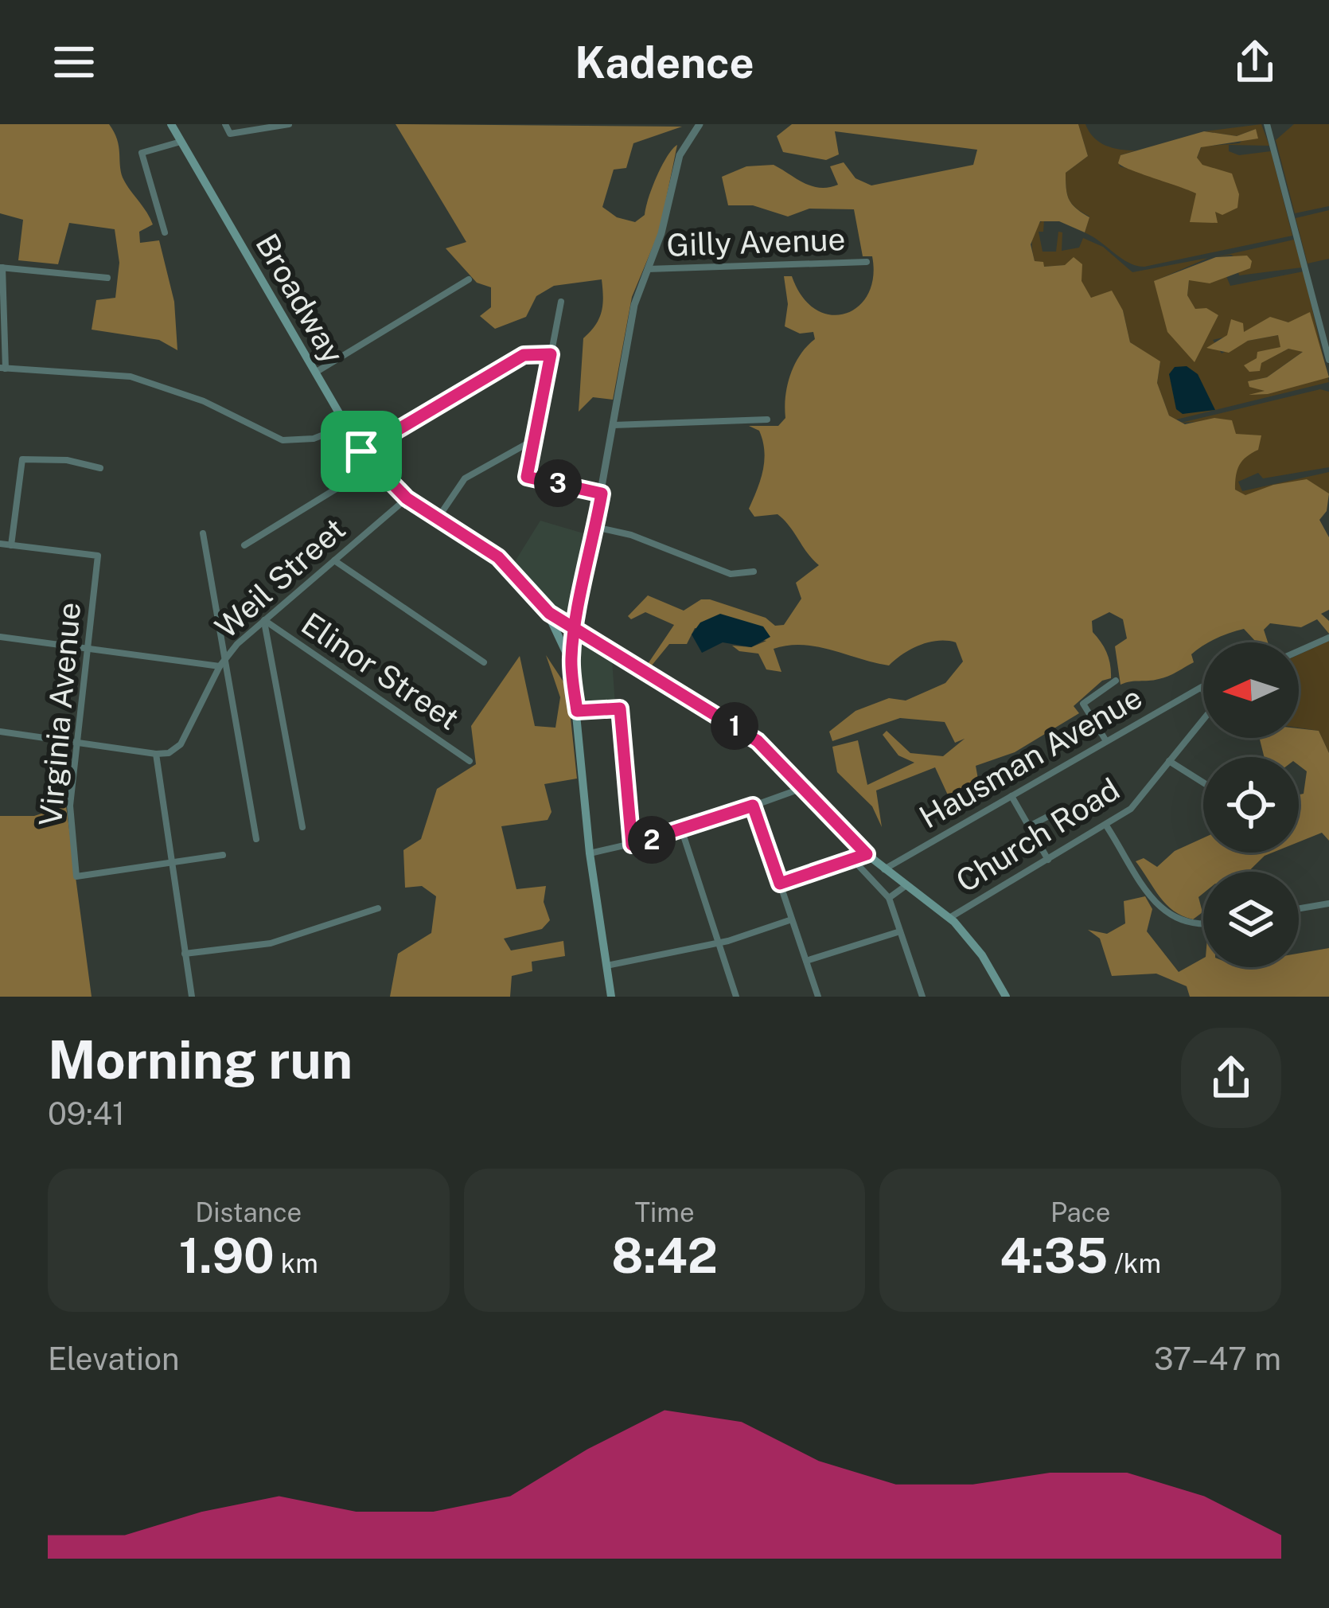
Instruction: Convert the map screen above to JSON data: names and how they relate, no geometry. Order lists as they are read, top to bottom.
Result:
{
  "streets": {
    "main road": ["Broadway"],
    "street": [
      "Gilly Avenue",
      "Weil Street",
      "Elinor Street",
      "Virginia Avenue",
      "Hausman Avenue",
      "Church Road"
    ]
  },
  "crossings": [
    ["Broadway", "Weil Street"],
    ["Broadway", "Hausman Avenue"],
    ["Broadway", "Church Road"],
    ["Weil Street", "Elinor Street"]
  ],
  "north": "left",
  "page": {
    "header": "Kadence",
    "pins": ["3", "1", "2"],
    "heading": ["Morning run", "09:41"],
    "stats": [
      ["Distance", "1.90 km"],
      ["Time", "8:42"],
      ["Pace", "4:35 /km"]
    ],
    "chart": ["Elevation", "37–47 m"]
  }
}
